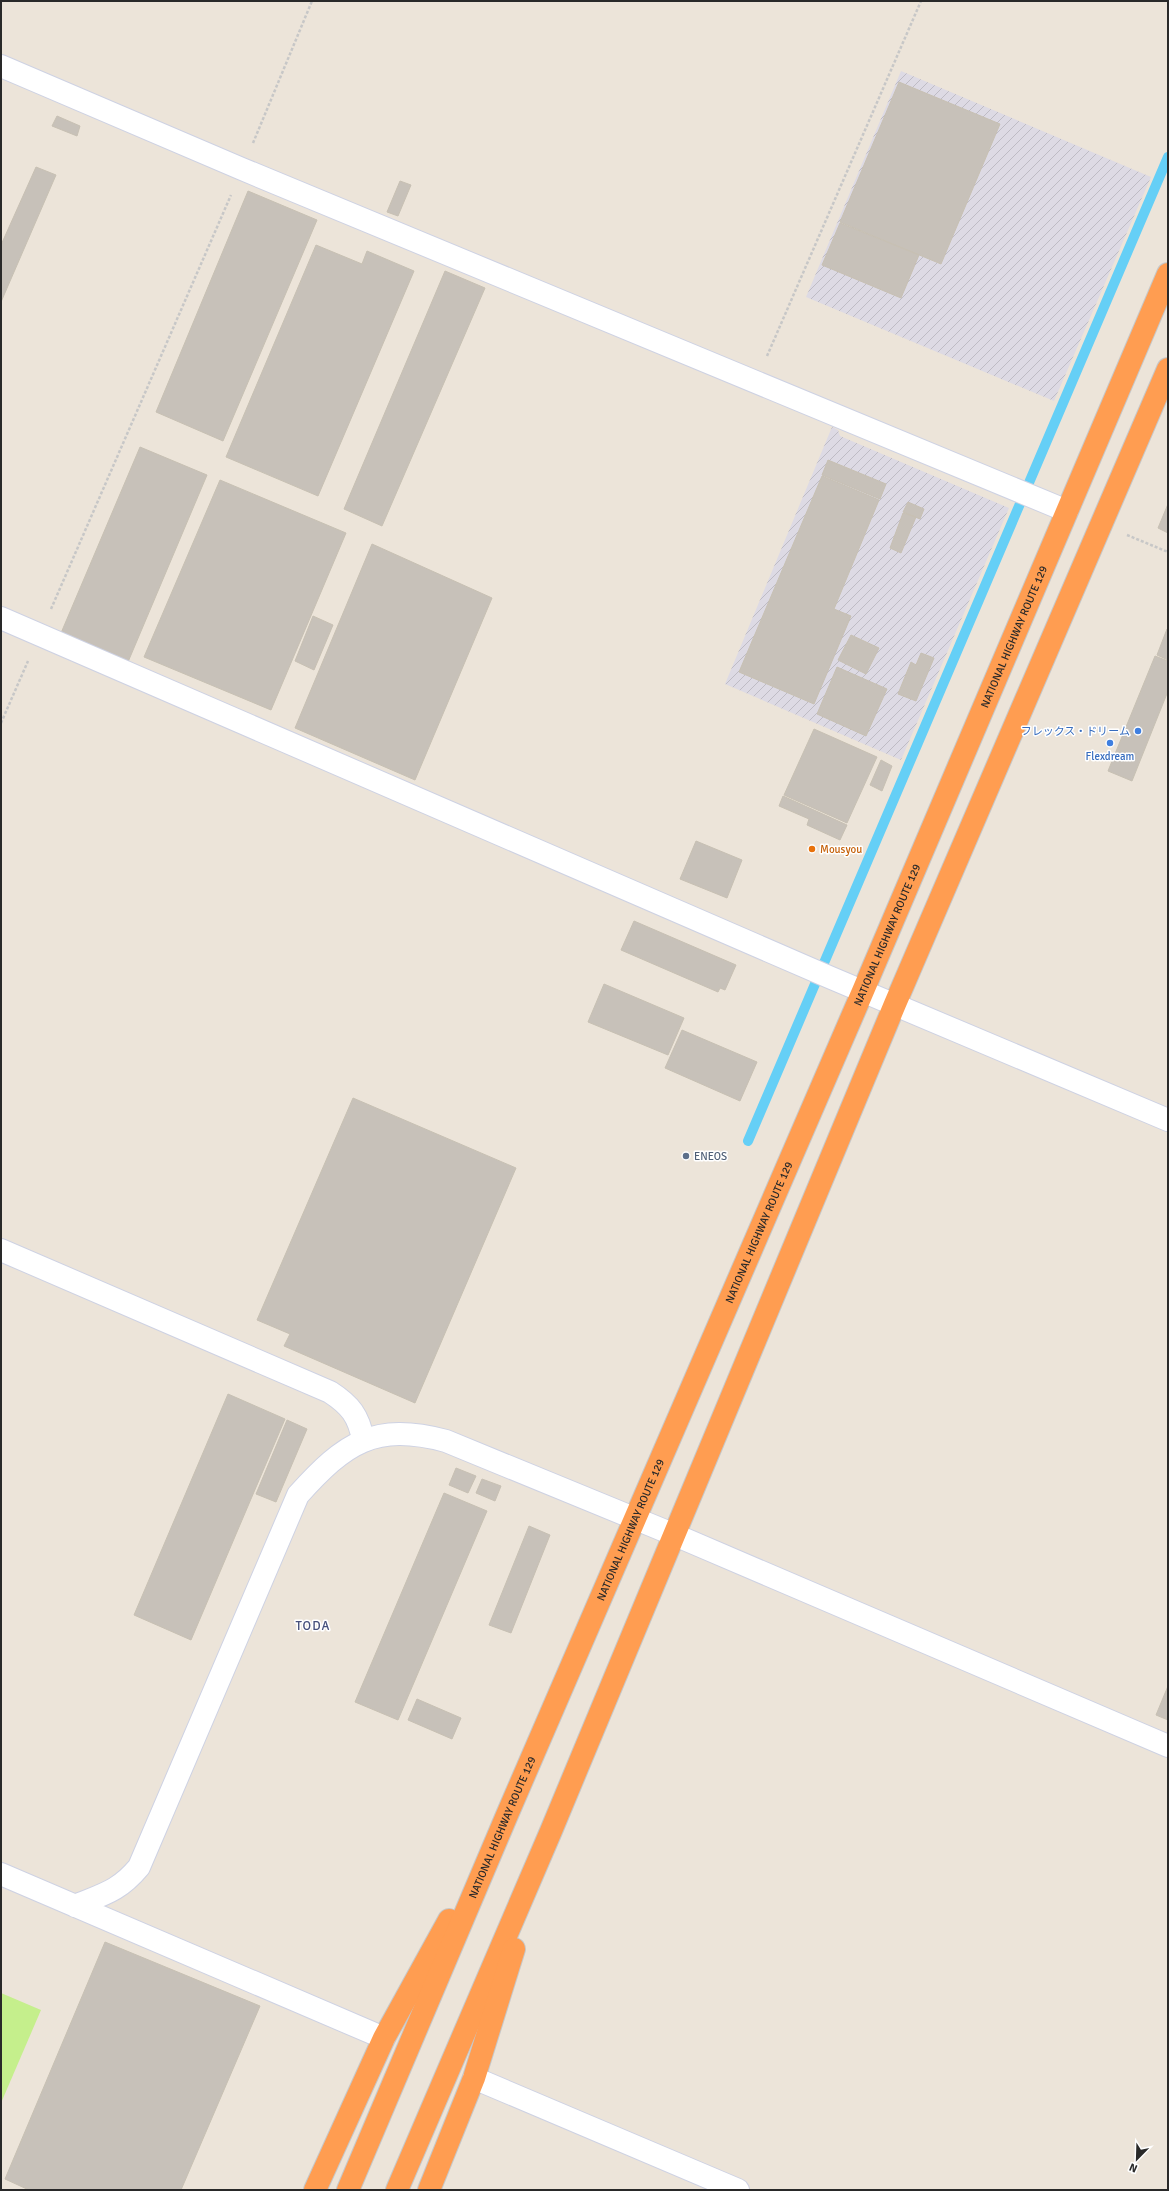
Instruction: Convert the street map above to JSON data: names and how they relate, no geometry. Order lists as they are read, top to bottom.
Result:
{
  "streets": {
    "highway": ["NATIONAL HIGHWAY ROUTE 129"]
  },
  "districts": ["TODA"],
  "places": [
    "フレックス・ドリーム",
    "Flexdream",
    "Mousyou",
    "ENEOS"
  ],
  "north": "bottom left"
}
